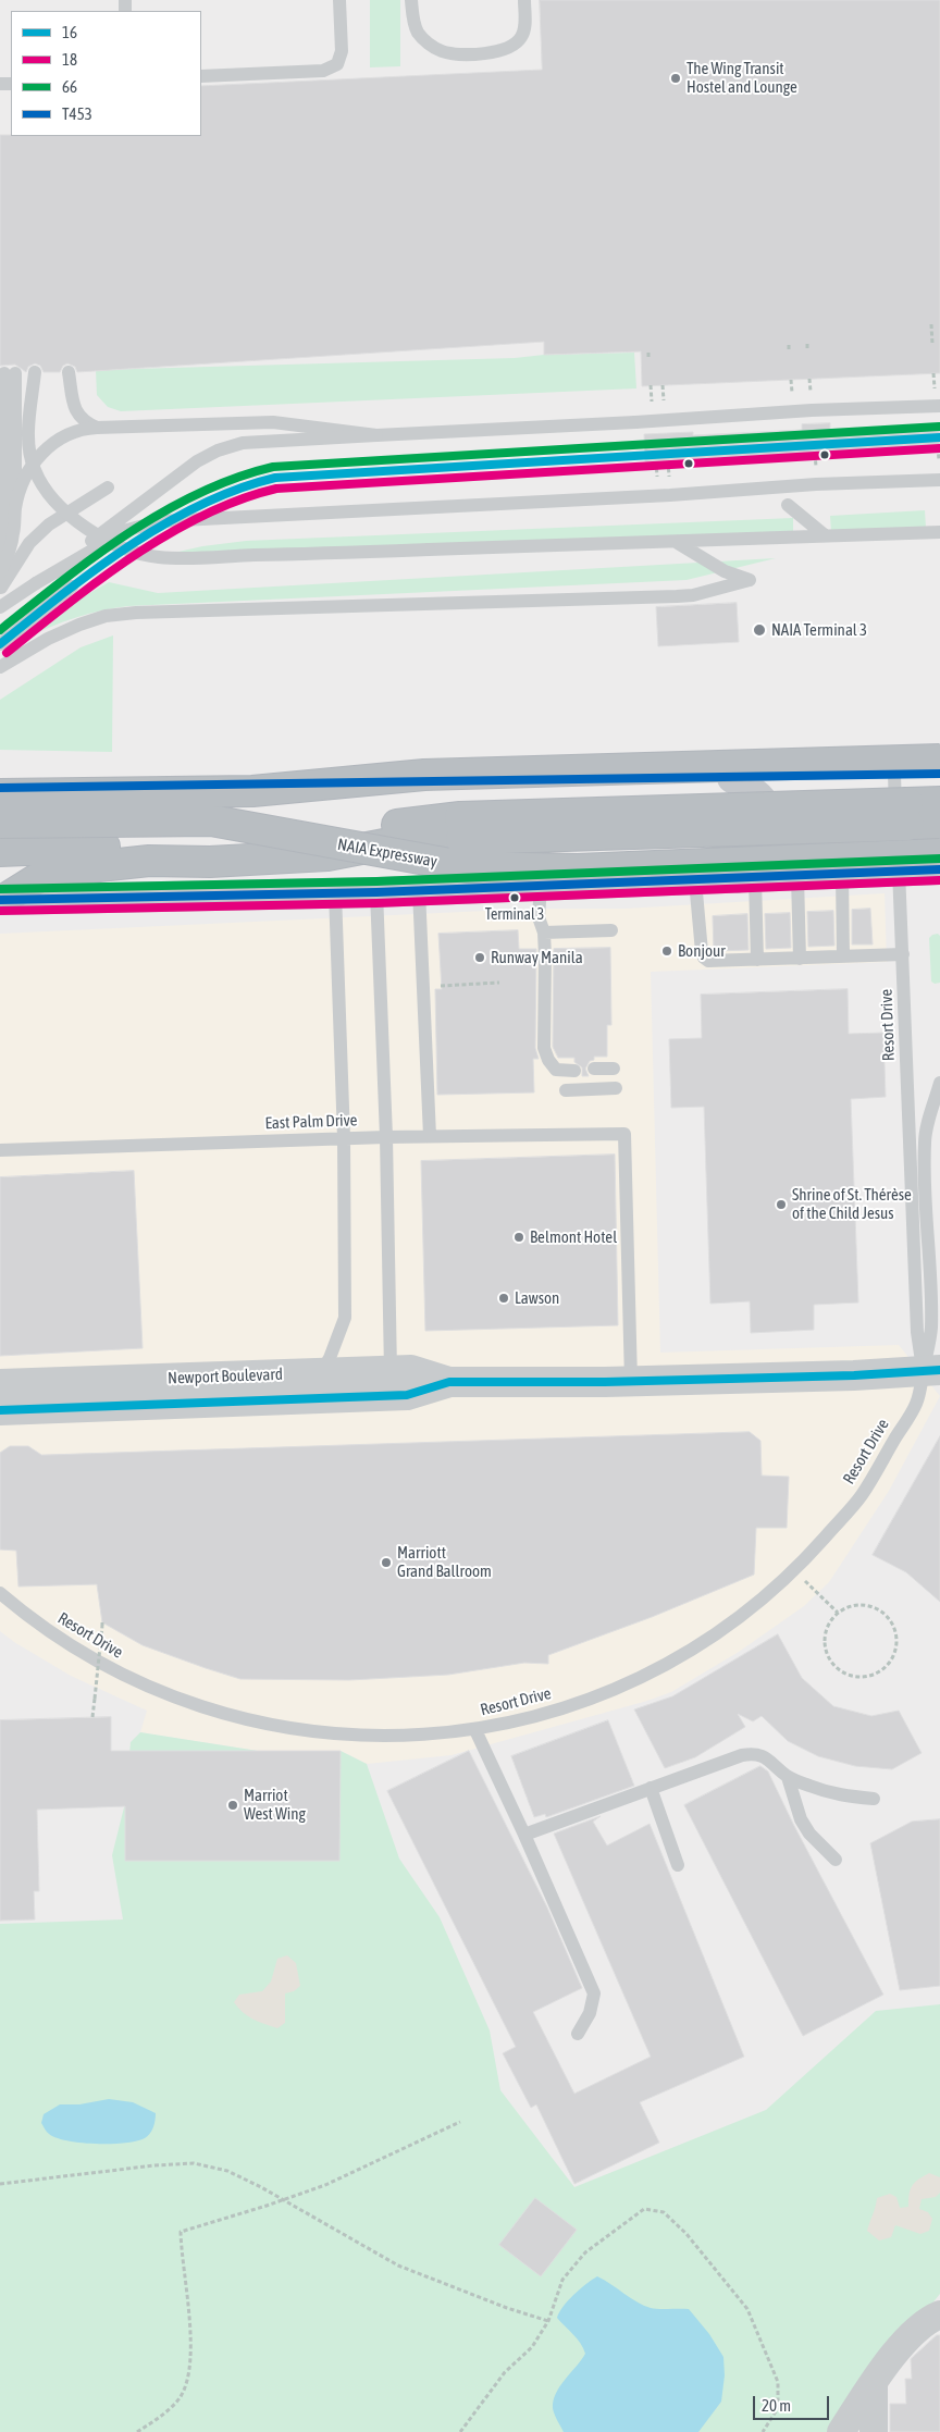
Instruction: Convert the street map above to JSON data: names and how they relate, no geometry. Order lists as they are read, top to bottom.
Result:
{
  "streets": {
    "highway": ["NAIA Expressway"],
    "street": ["Newport Boulevard"],
    "lane": ["Resort Drive", "East Palm Drive"]
  },
  "crossings": [
    ["Resort Drive", "Newport Boulevard"],
    ["East Palm Drive", "Newport Boulevard"]
  ],
  "places": [
    "The Wing Transit Hostel and Lounge",
    "NAIA Terminal 3",
    "Terminal 3",
    "Bonjour",
    "Runway Manila",
    "Shrine of St. Thérèse of the Child Jesus",
    "Belmont Hotel",
    "Lawson",
    "Marriott Grand Ballroom",
    "Marriot West Wing"
  ],
  "lines": [
    "transit line 66",
    "transit line 16",
    "transit line 18",
    "transit line T453"
  ],
  "legend": [
    "16",
    "18",
    "66",
    "T453"
  ],
  "scale_bar": "20 m"
}
